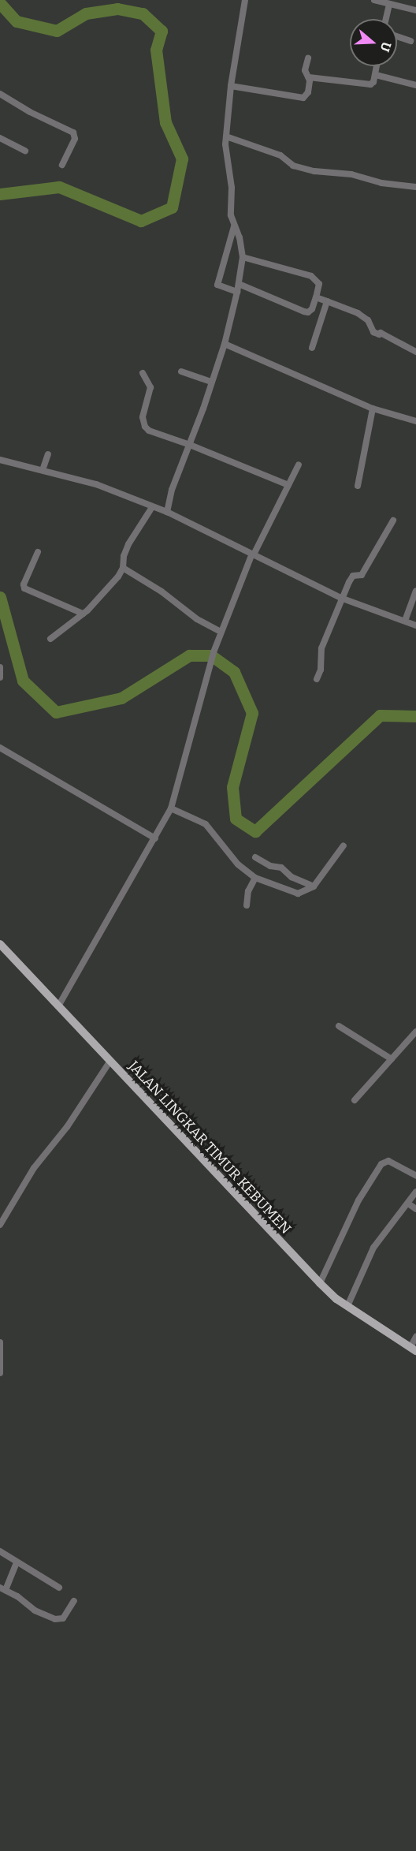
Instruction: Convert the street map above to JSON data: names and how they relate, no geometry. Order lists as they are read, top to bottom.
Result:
{
  "streets": {
    "main road": ["JALAN LINGKAR TIMUR KEBUMEN"]
  },
  "north": "right"
}
